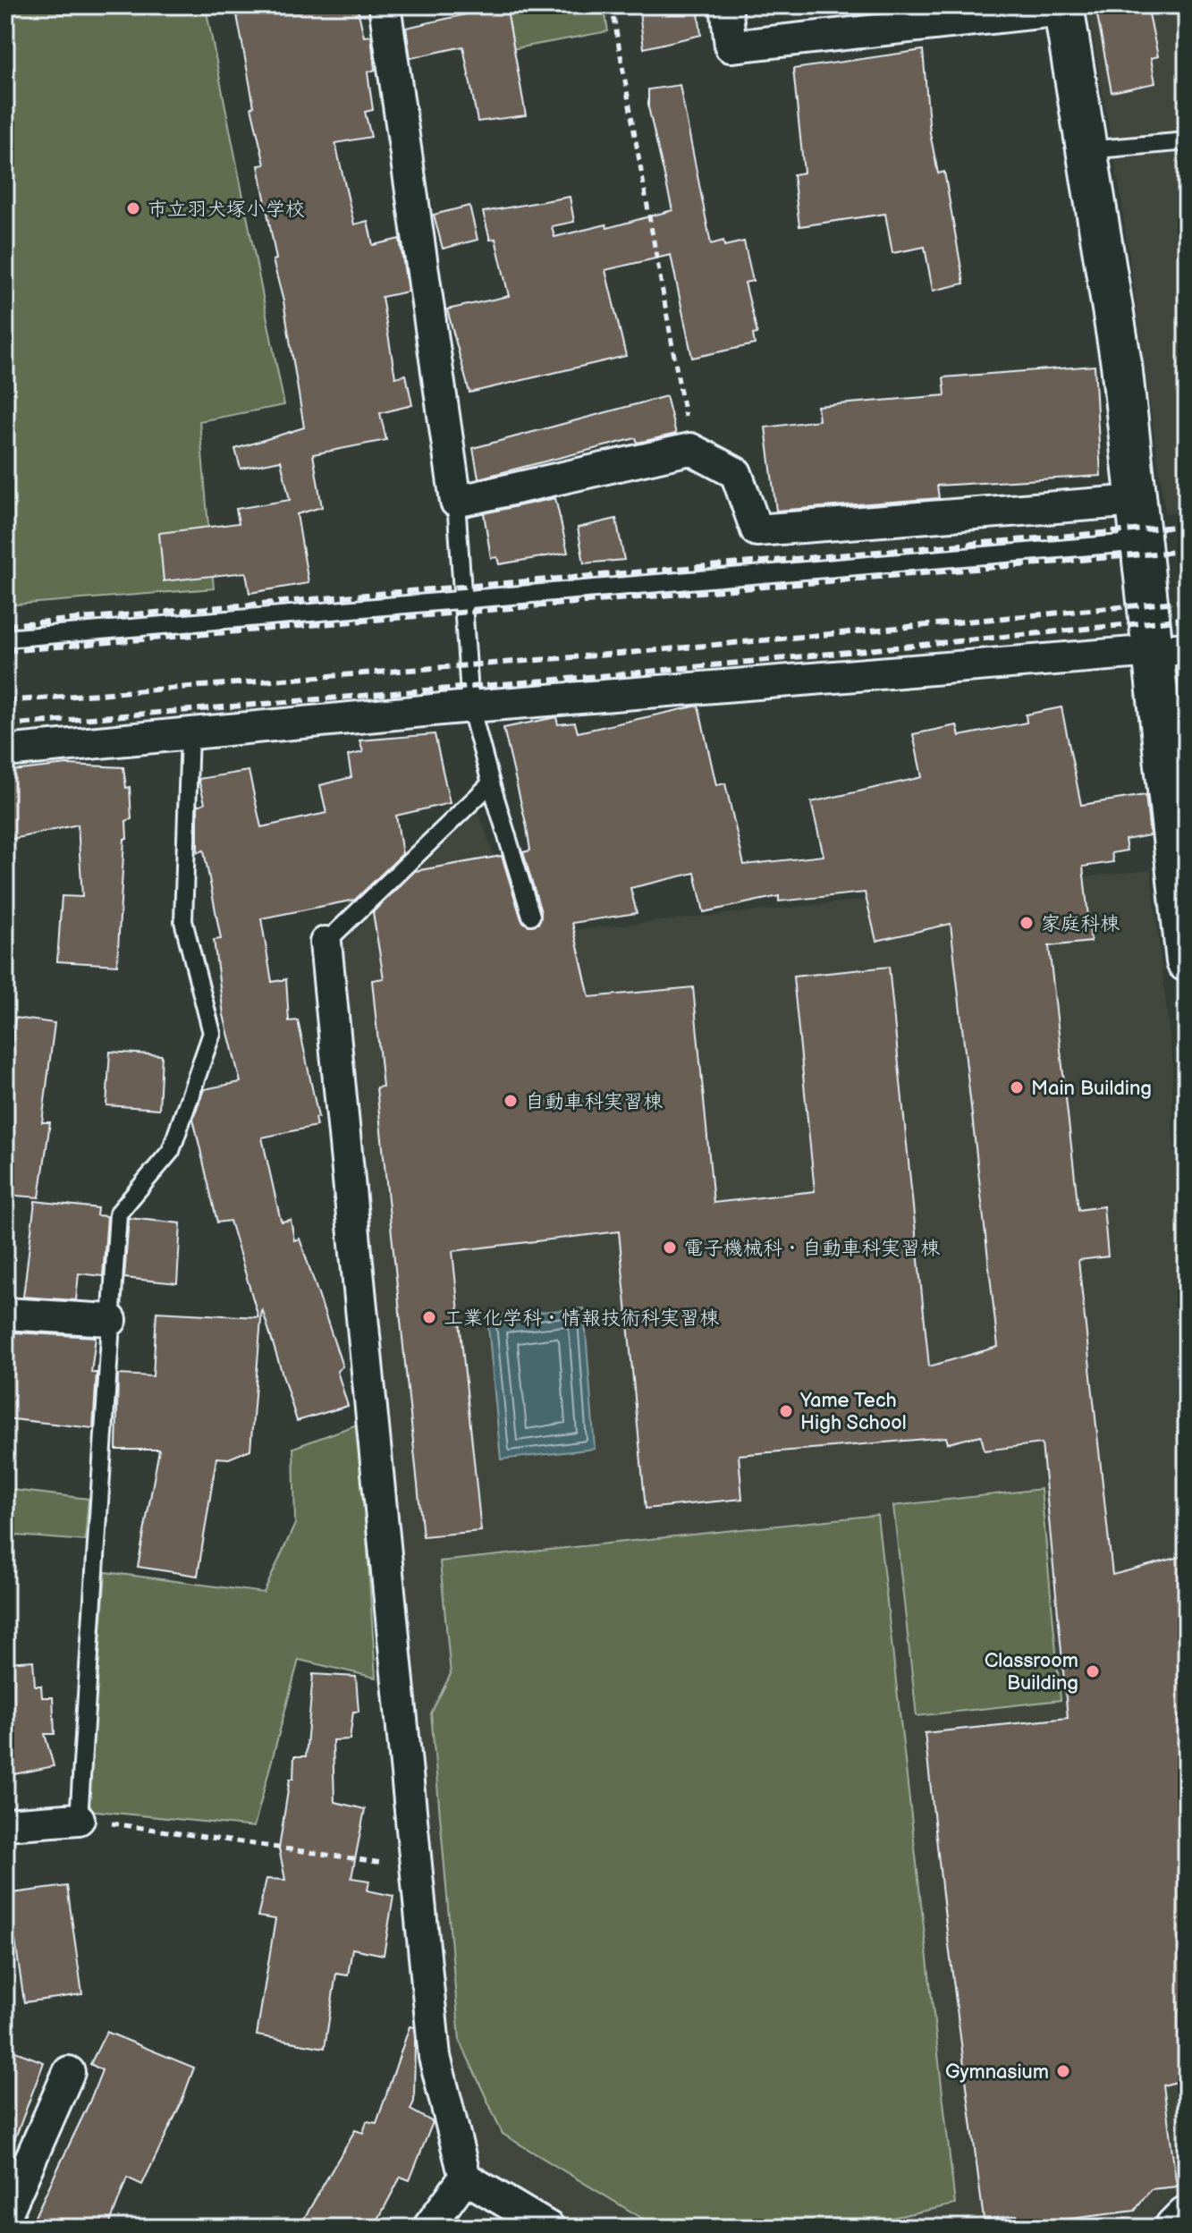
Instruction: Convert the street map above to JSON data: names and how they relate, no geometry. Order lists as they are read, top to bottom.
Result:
{
  "places": [
    "市立羽犬塚小学校",
    "家庭科棟",
    "Main Building",
    "自動車科実習棟",
    "電子機械科・自動車科実習棟",
    "工業化学科・情報技術科実習棟",
    "Yame Tech High School",
    "Classroom Building",
    "Gymnasium"
  ]
}
